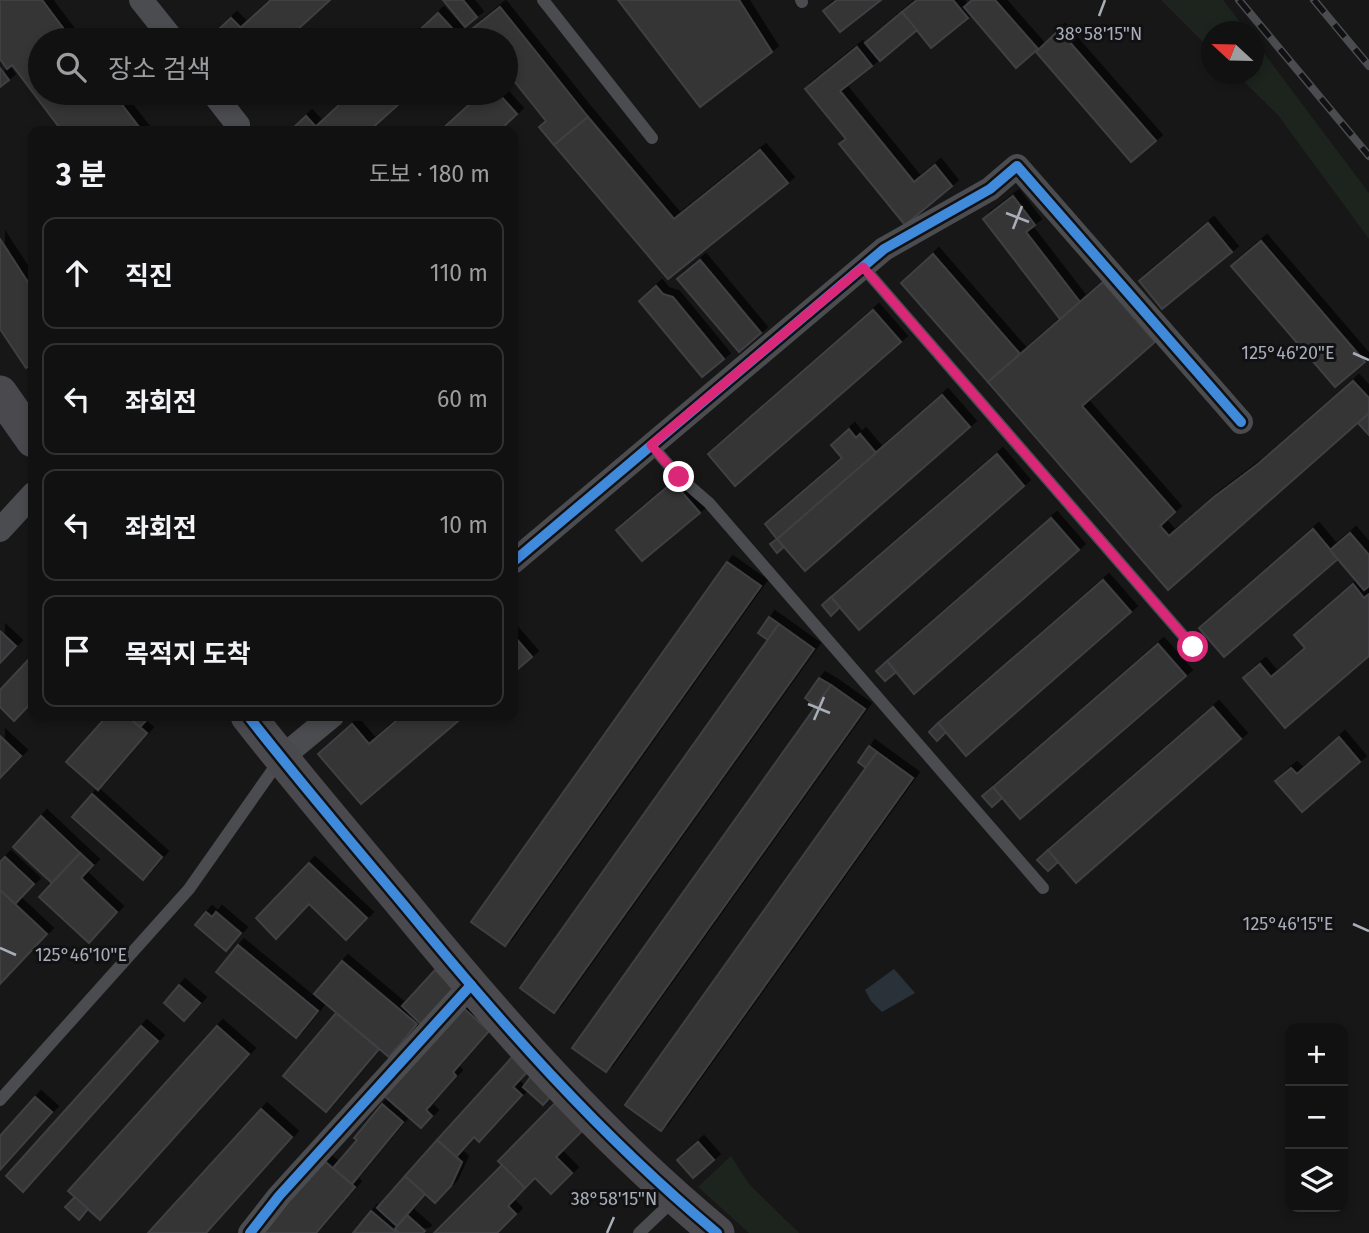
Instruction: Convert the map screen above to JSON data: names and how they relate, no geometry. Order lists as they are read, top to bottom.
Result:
{
  "north": "left",
  "page": {
    "search": "장소 검색",
    "heading": ["3 분", "도보 · 180 m"],
    "list": [
      ["직진", "110 m"],
      ["좌회전", "60 m"],
      ["좌회전", "10 m"],
      "목적지 도착"
    ],
    "map_buttons": ["+", "−"]
  },
  "coordinates": [
    "38°58'15\"N",
    "125°46'20\"E",
    "125°46'15\"E",
    "125°46'10\"E"
  ]
}
